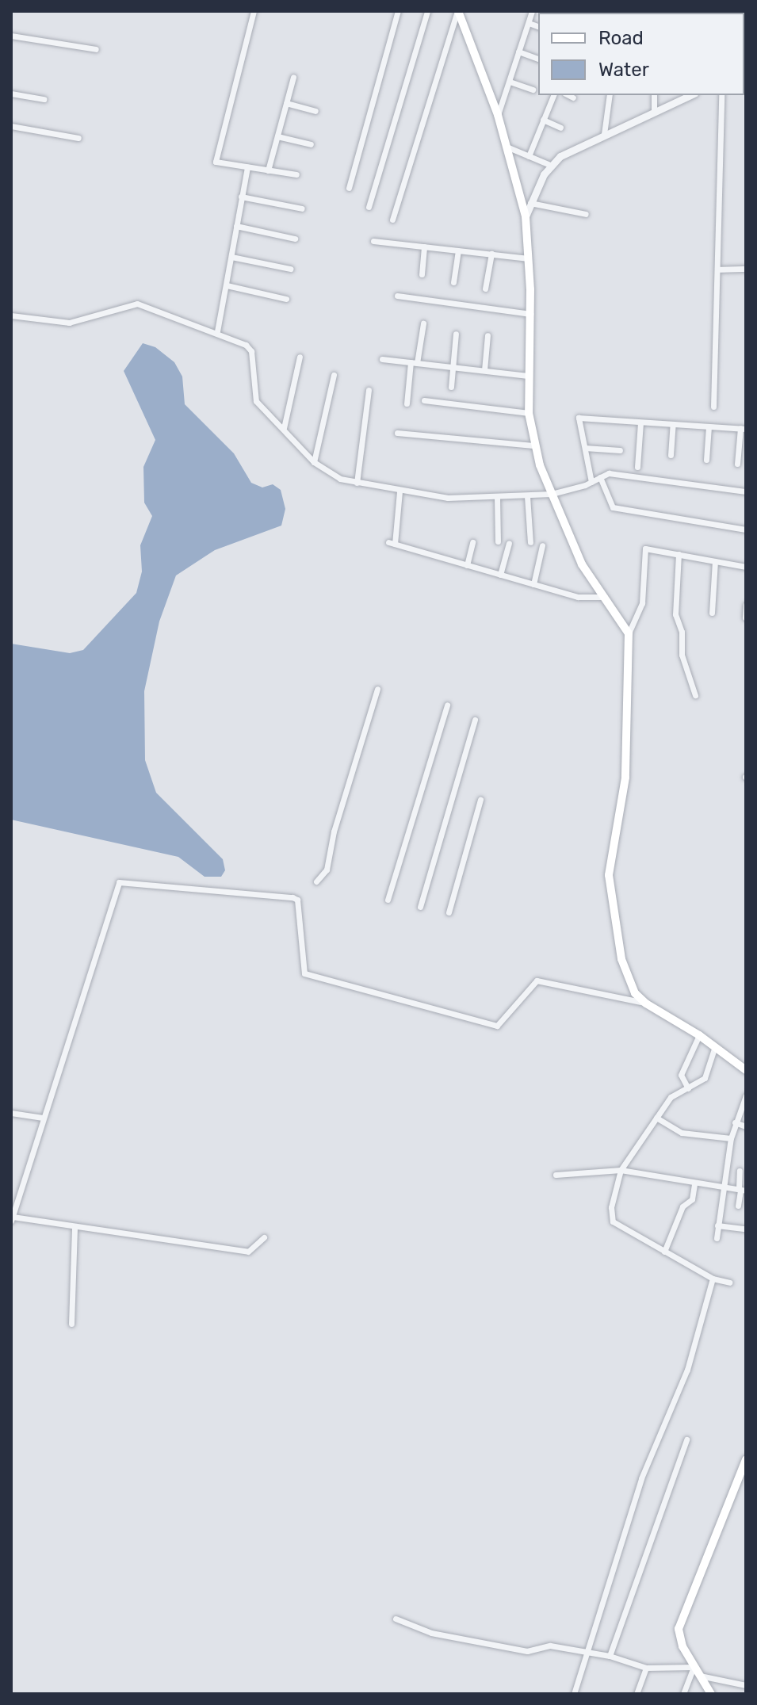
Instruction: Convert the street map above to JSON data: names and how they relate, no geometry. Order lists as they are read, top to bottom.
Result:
{
  "legend": ["Road", "Water"]
}
